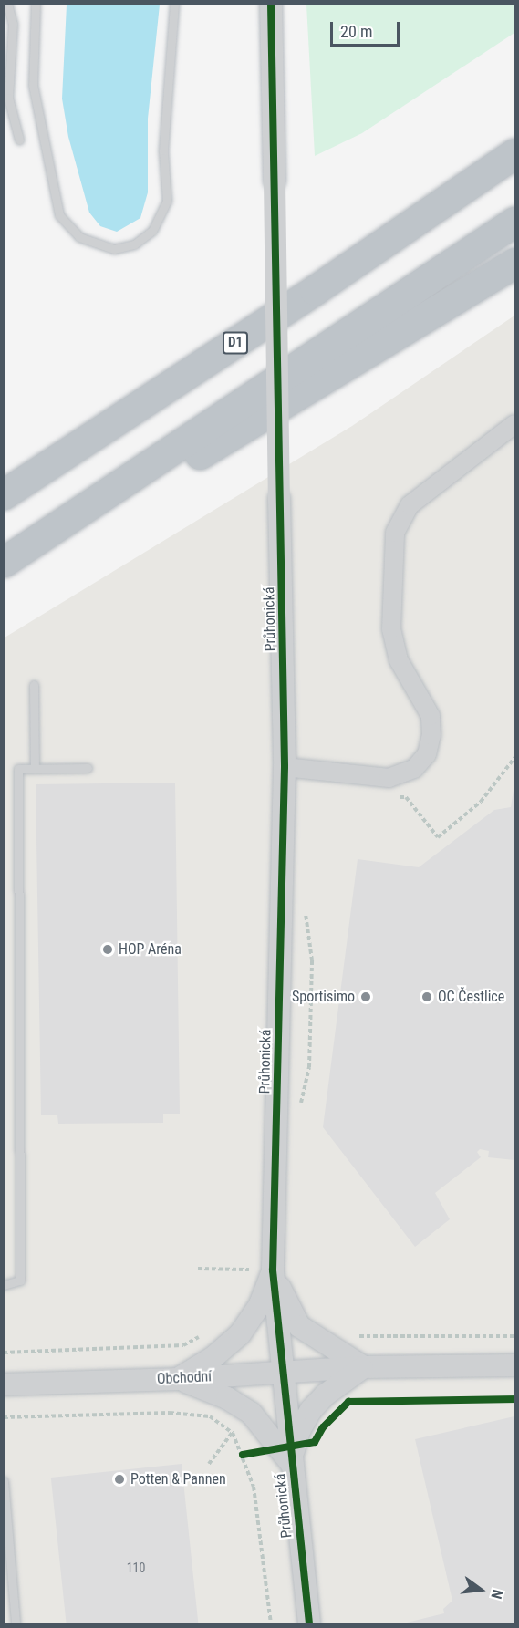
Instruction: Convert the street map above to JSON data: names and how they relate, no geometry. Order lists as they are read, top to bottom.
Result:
{
  "streets": {
    "highway": ["D1"],
    "street": ["Průhonická", "Obchodní"]
  },
  "crossings": [
    ["Průhonická", "Obchodní"]
  ],
  "places": [
    "HOP Aréna",
    "Sportisimo",
    "OC Čestlice",
    "Potten & Pannen"
  ],
  "house_numbers": ["110"],
  "scale_bar": "20 m",
  "north": "right"
}
